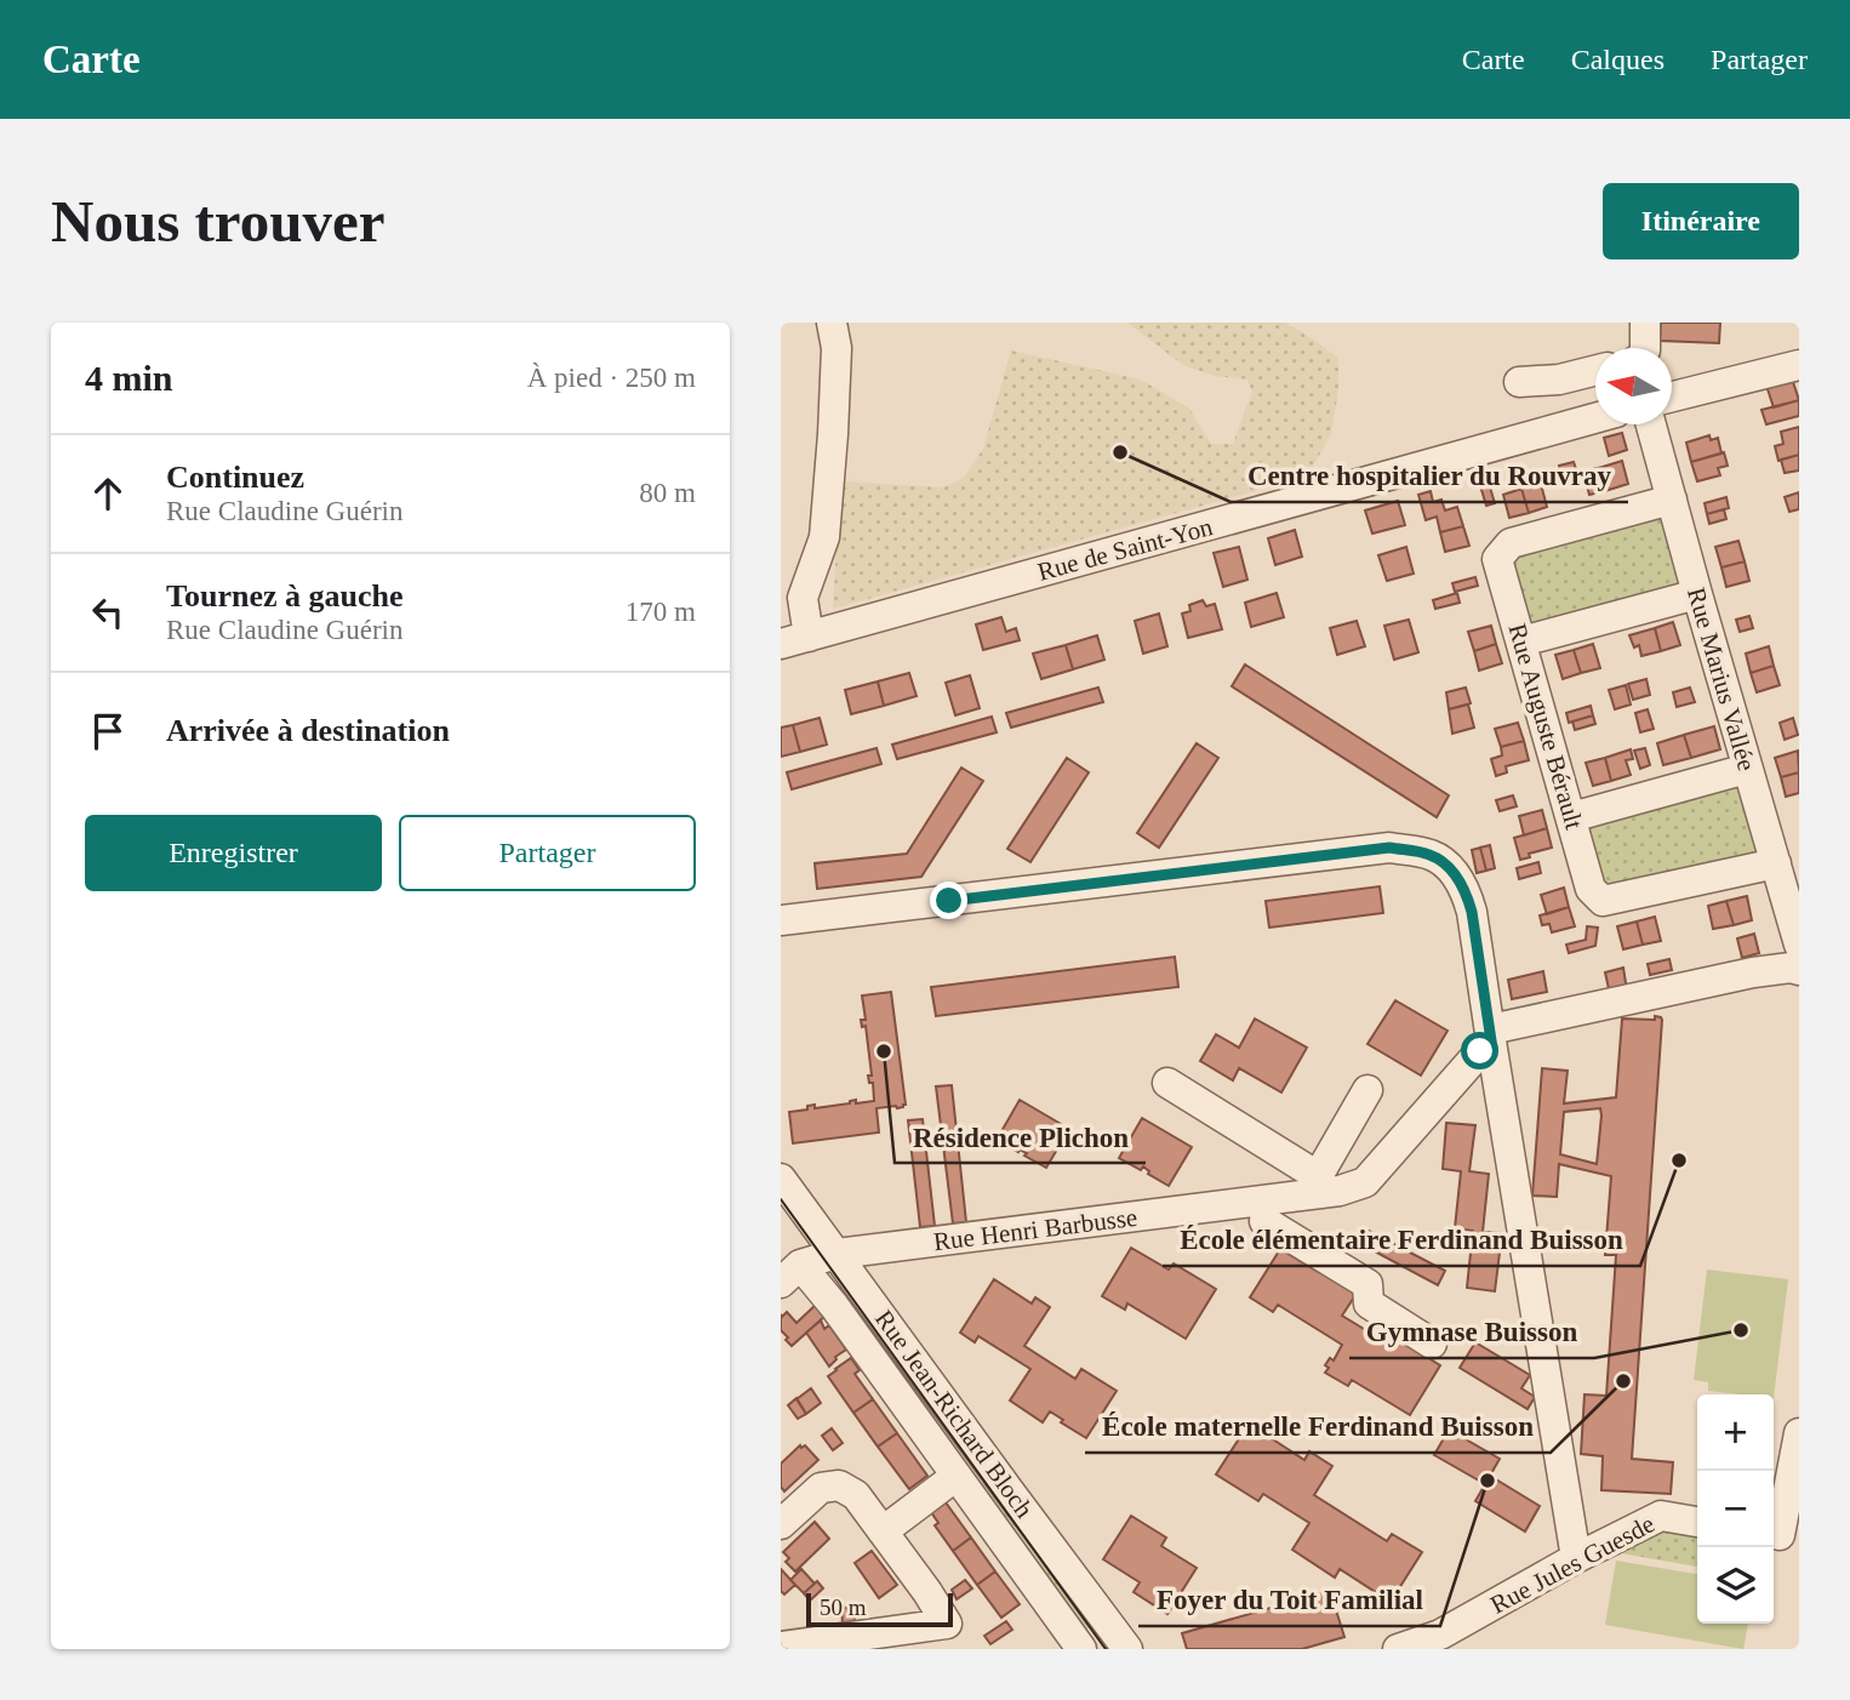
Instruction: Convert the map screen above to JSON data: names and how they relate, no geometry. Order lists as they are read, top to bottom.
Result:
{
  "streets": {
    "street": [
      "Rue de Saint-Yon",
      "Rue Marius Vallée",
      "Rue Auguste Bérault",
      "Rue Henri Barbusse",
      "Rue Jean-Richard Bloch",
      "Rue Jules Guesde"
    ]
  },
  "crossings": [
    ["Rue Marius Vallée", "Rue Auguste Bérault"],
    ["Rue Henri Barbusse", "Rue Jean-Richard Bloch"]
  ],
  "places": [
    "Centre hospitalier du Rouvray",
    "Résidence Plichon",
    "École élémentaire Ferdinand Buisson",
    "Gymnase Buisson",
    "École maternelle Ferdinand Buisson",
    "Foyer du Toit Familial"
  ],
  "scale_bar": "50 m",
  "north": "left",
  "page": {
    "header": "Carte",
    "nav": ["Carte", "Calques", "Partager"],
    "buttons": [
      "Itinéraire",
      ["Enregistrer", "Partager"]
    ],
    "title": "Nous trouver",
    "heading": ["4 min", "À pied · 250 m"],
    "list": [
      ["Continuez", "Rue Claudine Guérin", "80 m"],
      ["Tournez à gauche", "Rue Claudine Guérin", "170 m"],
      "Arrivée à destination"
    ],
    "map_buttons": ["+", "−"],
    "scale": "50 m"
  }
}
